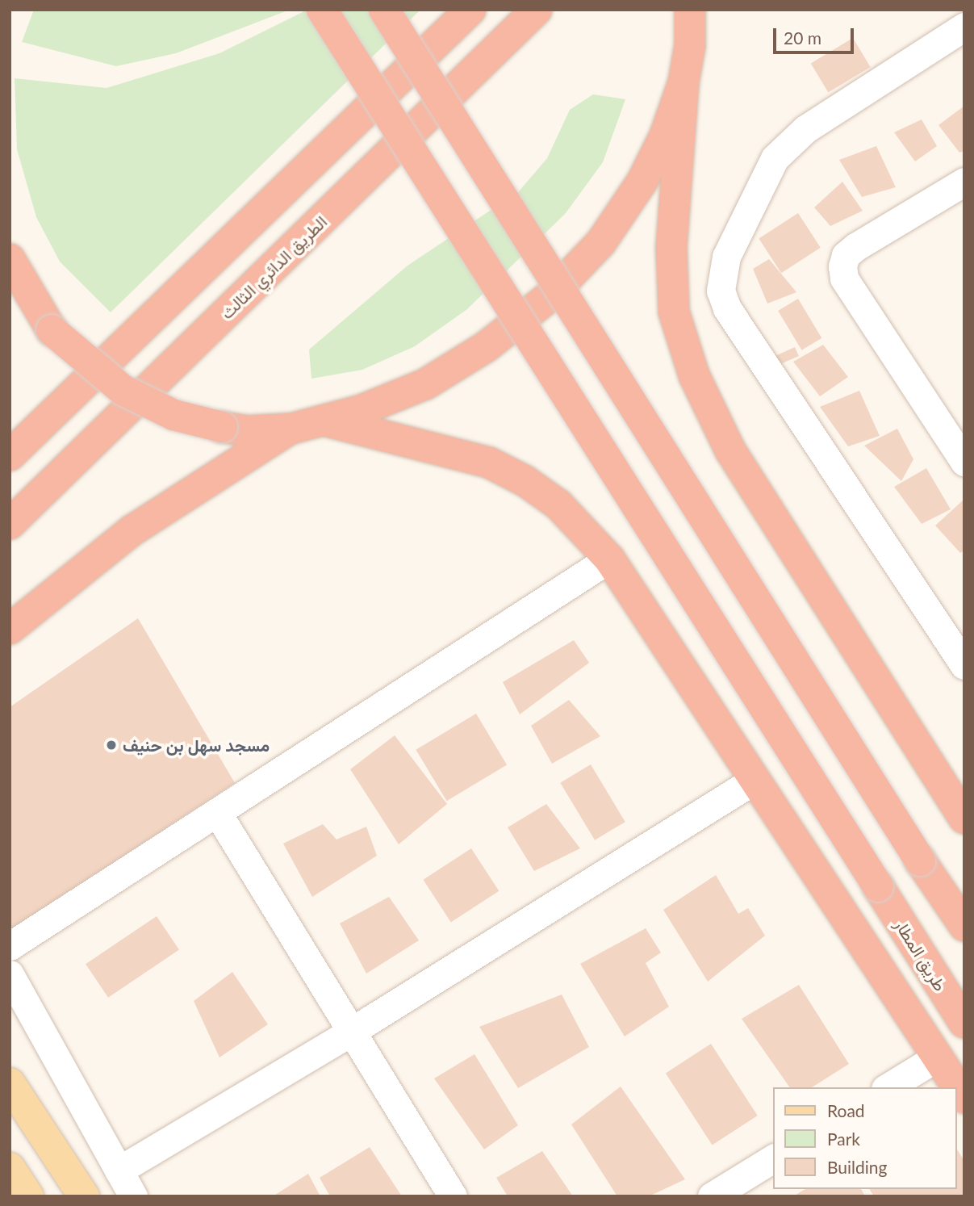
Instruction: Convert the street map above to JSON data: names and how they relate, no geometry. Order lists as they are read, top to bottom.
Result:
{
  "streets": {
    "highway": ["الطريق الدائري الثالث", "طريق المطار"]
  },
  "places": ["مسجد سهل بن حنيف"],
  "legend": ["Road", "Park", "Building"],
  "scale_bar": "20 m"
}
